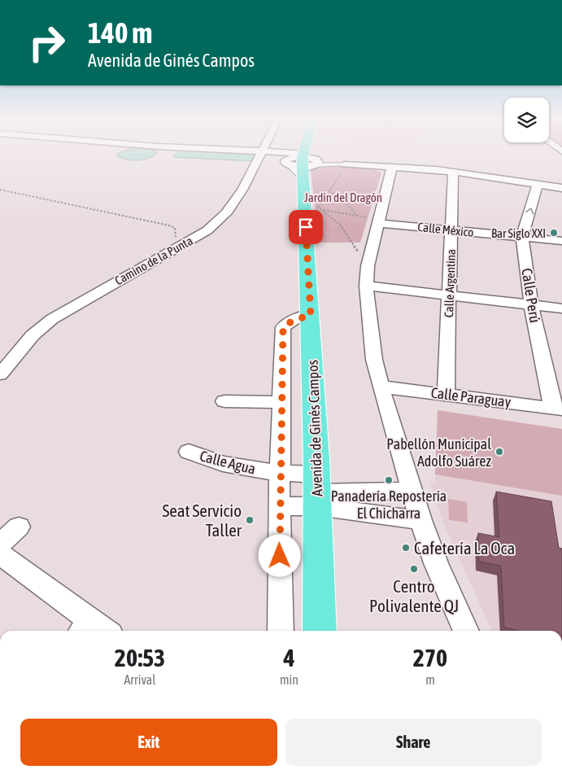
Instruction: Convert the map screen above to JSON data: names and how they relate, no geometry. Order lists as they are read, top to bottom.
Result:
{
  "streets": {
    "main road": ["Avenida de Ginés Campos"],
    "street": [
      "Calle México",
      "Camino de la Punta",
      "Calle Argentina",
      "Calle Perú",
      "Calle Paraguay",
      "Calle Agua"
    ]
  },
  "crossings": [
    ["Calle México", "Calle Argentina"],
    ["Calle México", "Calle Perú"],
    ["Calle Argentina", "Calle Paraguay"],
    ["Calle Perú", "Calle Paraguay"],
    ["Avenida de Ginés Campos", "Calle Agua"]
  ],
  "parks": ["Jardín del Dragón"],
  "places": [
    "Bar Siglo XXI",
    "Pabellón Municipal Adolfo Suárez",
    "Panadería Repostería El Chicharra",
    "Seat Servicio Taller",
    "Cafetería La Oca",
    "Centro Polivalente QJ"
  ],
  "page": {
    "turn": ["140 m", "Avenida de Ginés Campos"],
    "eta": [
      "20:53",
      "Arrival",
      "4",
      "min",
      "270",
      "m"
    ],
    "buttons": ["Exit", "Share"]
  }
}
